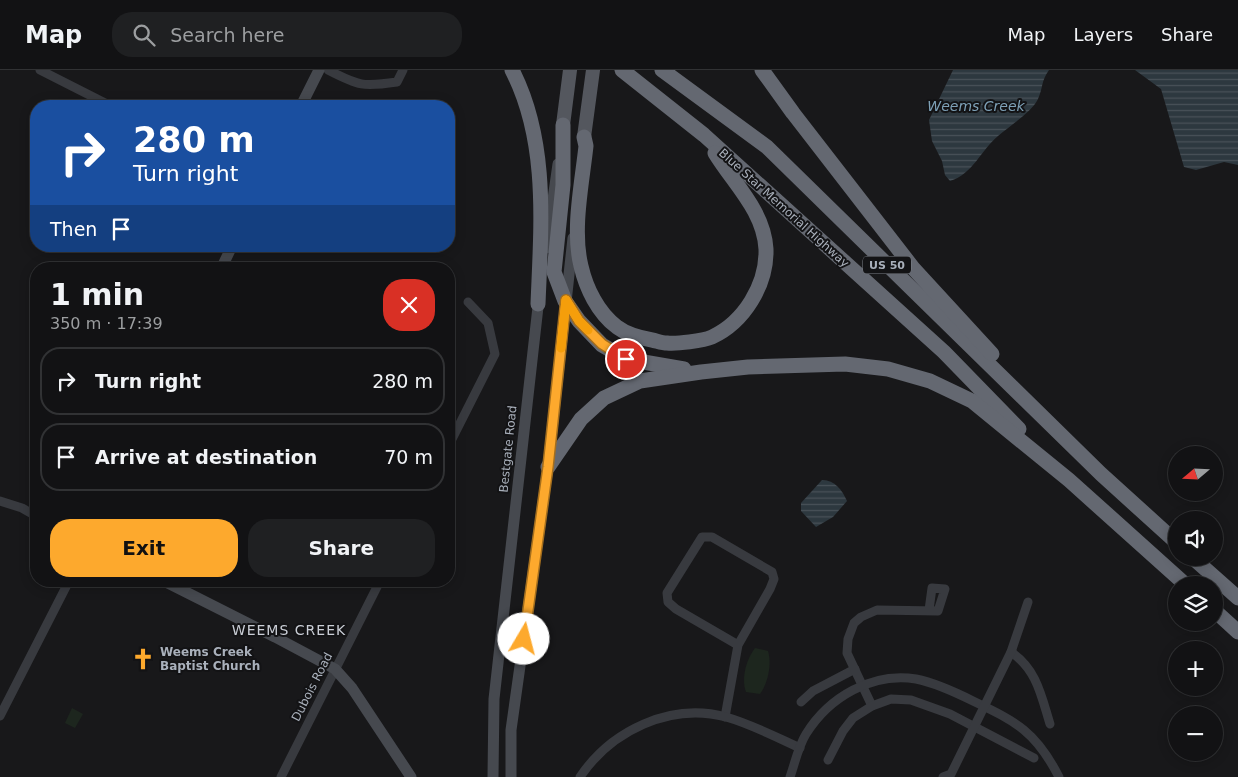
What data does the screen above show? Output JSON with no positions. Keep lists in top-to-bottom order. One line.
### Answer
{"streets":{"highway":["Blue Star Memorial Highway","US 50"],"main road":["Bestgate Road"],"street":["Dubois Road"]},"crossings":[["Blue Star Memorial Highway","US 50"]],"districts":["WEEMS CREEK"],"water":["Weems Creek"],"places":{"church":["Weems Creek Baptist Church"]},"north":"left","page":{"header":"Map","search":"Search here","nav":["Map","Layers","Share"],"turn":["280 m","Turn right"],"then":"Then","heading":["1 min","350 m · 17:39"],"list":[{"name":"Turn right","value":"280 m"},{"name":"Arrive at destination","value":"70 m"}],"map_buttons":["+","−"],"buttons":["Exit","Share"]}}
